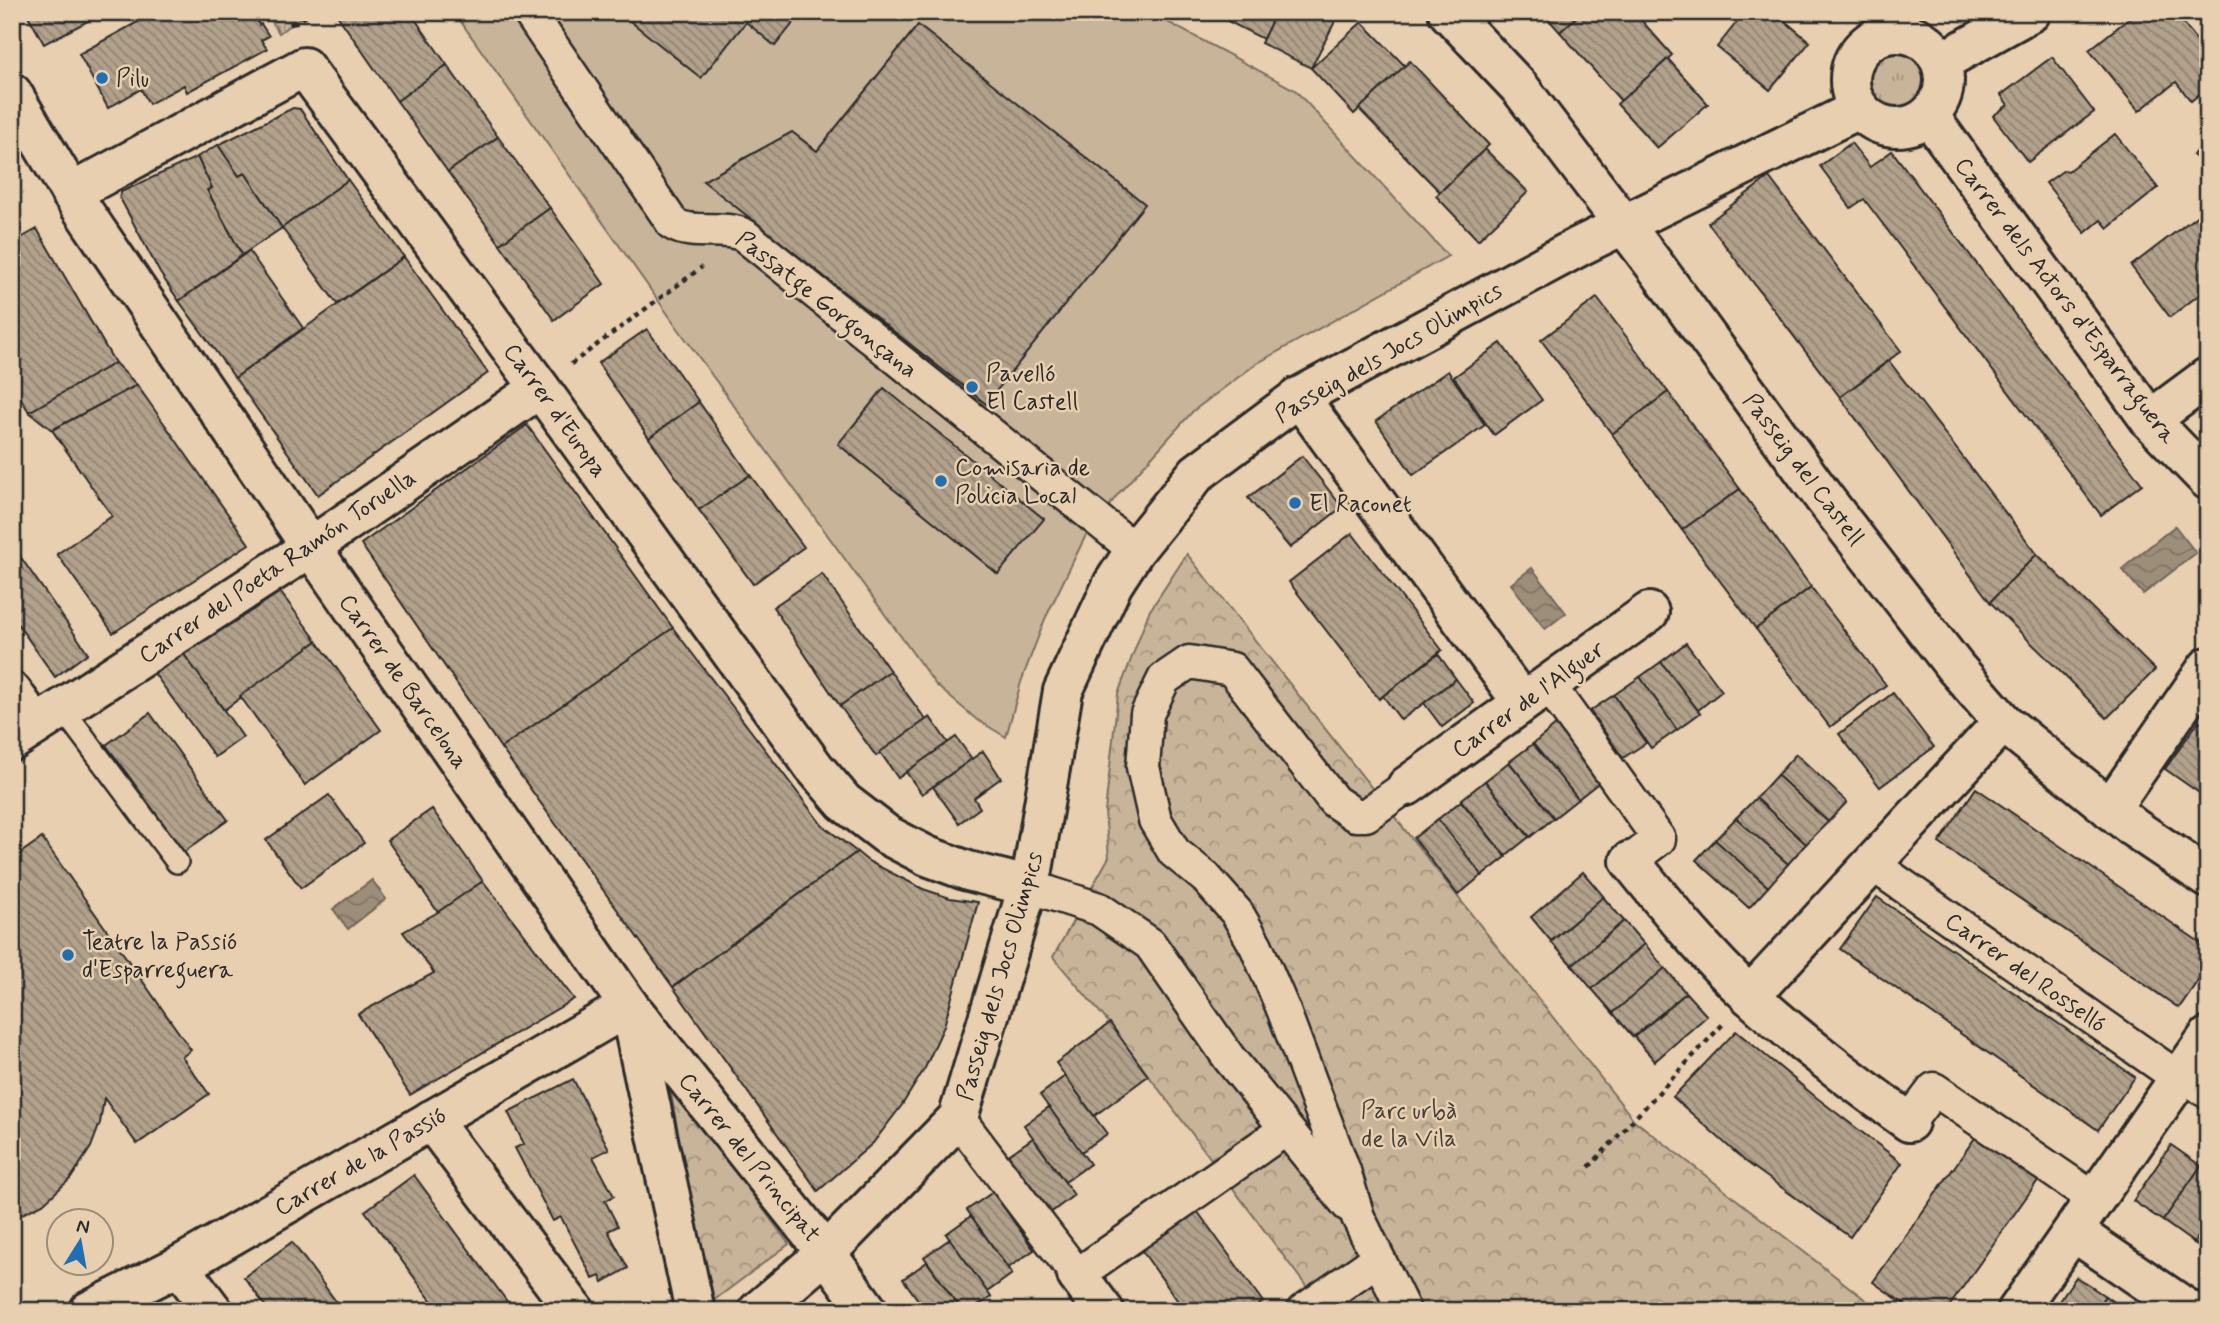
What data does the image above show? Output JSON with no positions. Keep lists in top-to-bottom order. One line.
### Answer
{"streets":{"street":["Carrer dels Actors d'Esparraguera","Passatge Gorgonçana","Passeig dels Jocs Olimpics","Carrer d'Europa","Passeig del Castell","Carrer del Poeta Ramón Toruella","Carrer de Barcelona","Carrer de l'Alguer","Carrer del Rosselló","Carrer del Principat","Carrer de la Passió"]},"crossings":[["Carrer dels Actors d'Esparraguera","Passeig dels Jocs Olimpics"],["Passatge Gorgonçana","Passeig dels Jocs Olimpics"],["Passeig dels Jocs Olimpics","Carrer d'Europa"],["Passeig dels Jocs Olimpics","Passeig del Castell"],["Passeig dels Jocs Olimpics","Carrer del Principat"],["Carrer d'Europa","Carrer del Poeta Ramón Toruella"],["Carrer d'Europa","Carrer de Barcelona"],["Carrer del Poeta Ramón Toruella","Carrer de Barcelona"],["Carrer de Barcelona","Carrer del Principat"],["Carrer de Barcelona","Carrer de la Passió"],["Carrer del Principat","Carrer de la Passió"]],"parks":["Parc urbà de la Vila"],"places":["Pilu","Pavelló El Castell","Comisaria de Policia Local","El Raconet","Teatre la Passió d'Esparreguera"],"north":"top"}
